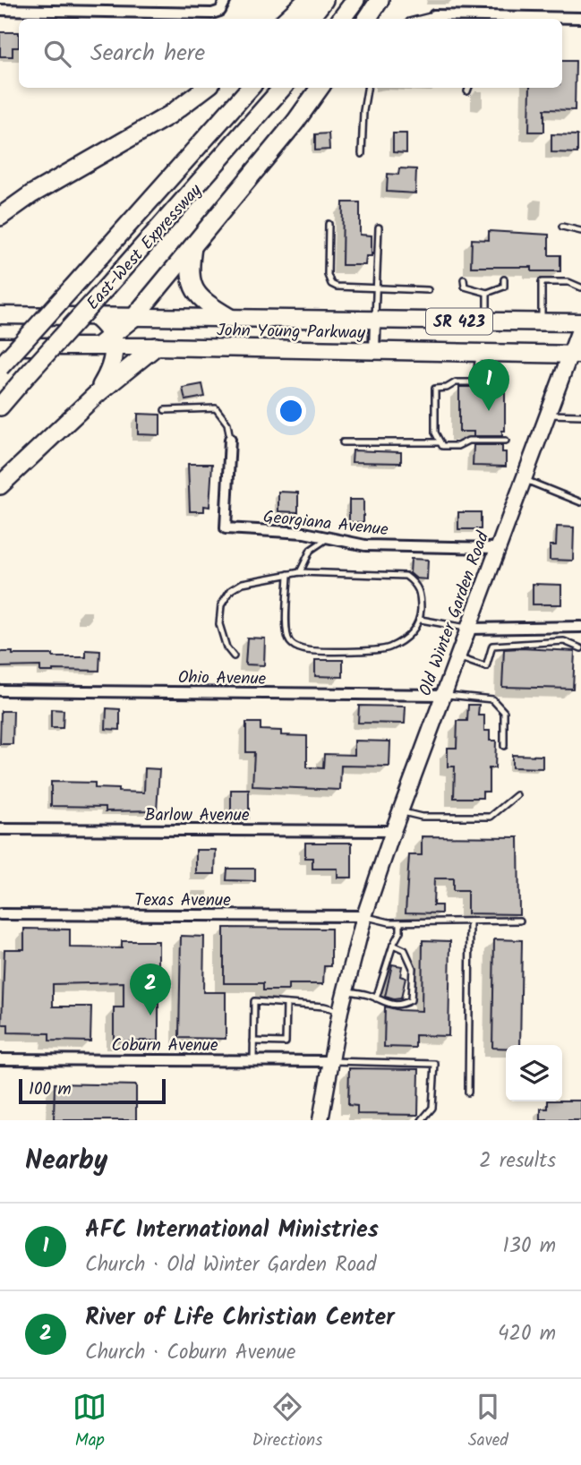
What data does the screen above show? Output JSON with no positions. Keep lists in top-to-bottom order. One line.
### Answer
{"streets":{"highway":["East-West Expressway"],"main road":["SR 423","John Young Parkway","Old Winter Garden Road"],"street":["Georgiana Avenue","Ohio Avenue","Barlow Avenue","Texas Avenue","Coburn Avenue"]},"crossings":[["John Young Parkway","Old Winter Garden Road"],["Georgiana Avenue","Old Winter Garden Road"],["Old Winter Garden Road","Ohio Avenue"],["Old Winter Garden Road","Barlow Avenue"],["Old Winter Garden Road","Texas Avenue"],["Old Winter Garden Road","Coburn Avenue"]],"scale_bar":"100 m","page":{"search":"Search here","pins":["1","2"],"scale":"100 m","heading":["Nearby","2 results"],"list":[{"mark":"1","name":"AFC International Ministries","note":"Church · Old Winter Garden Road","value":"130 m"},{"mark":"2","name":"River of Life Christian Center","note":"Church · Coburn Avenue","value":"420 m"}],"nav":["Map","Directions","Saved"]}}
